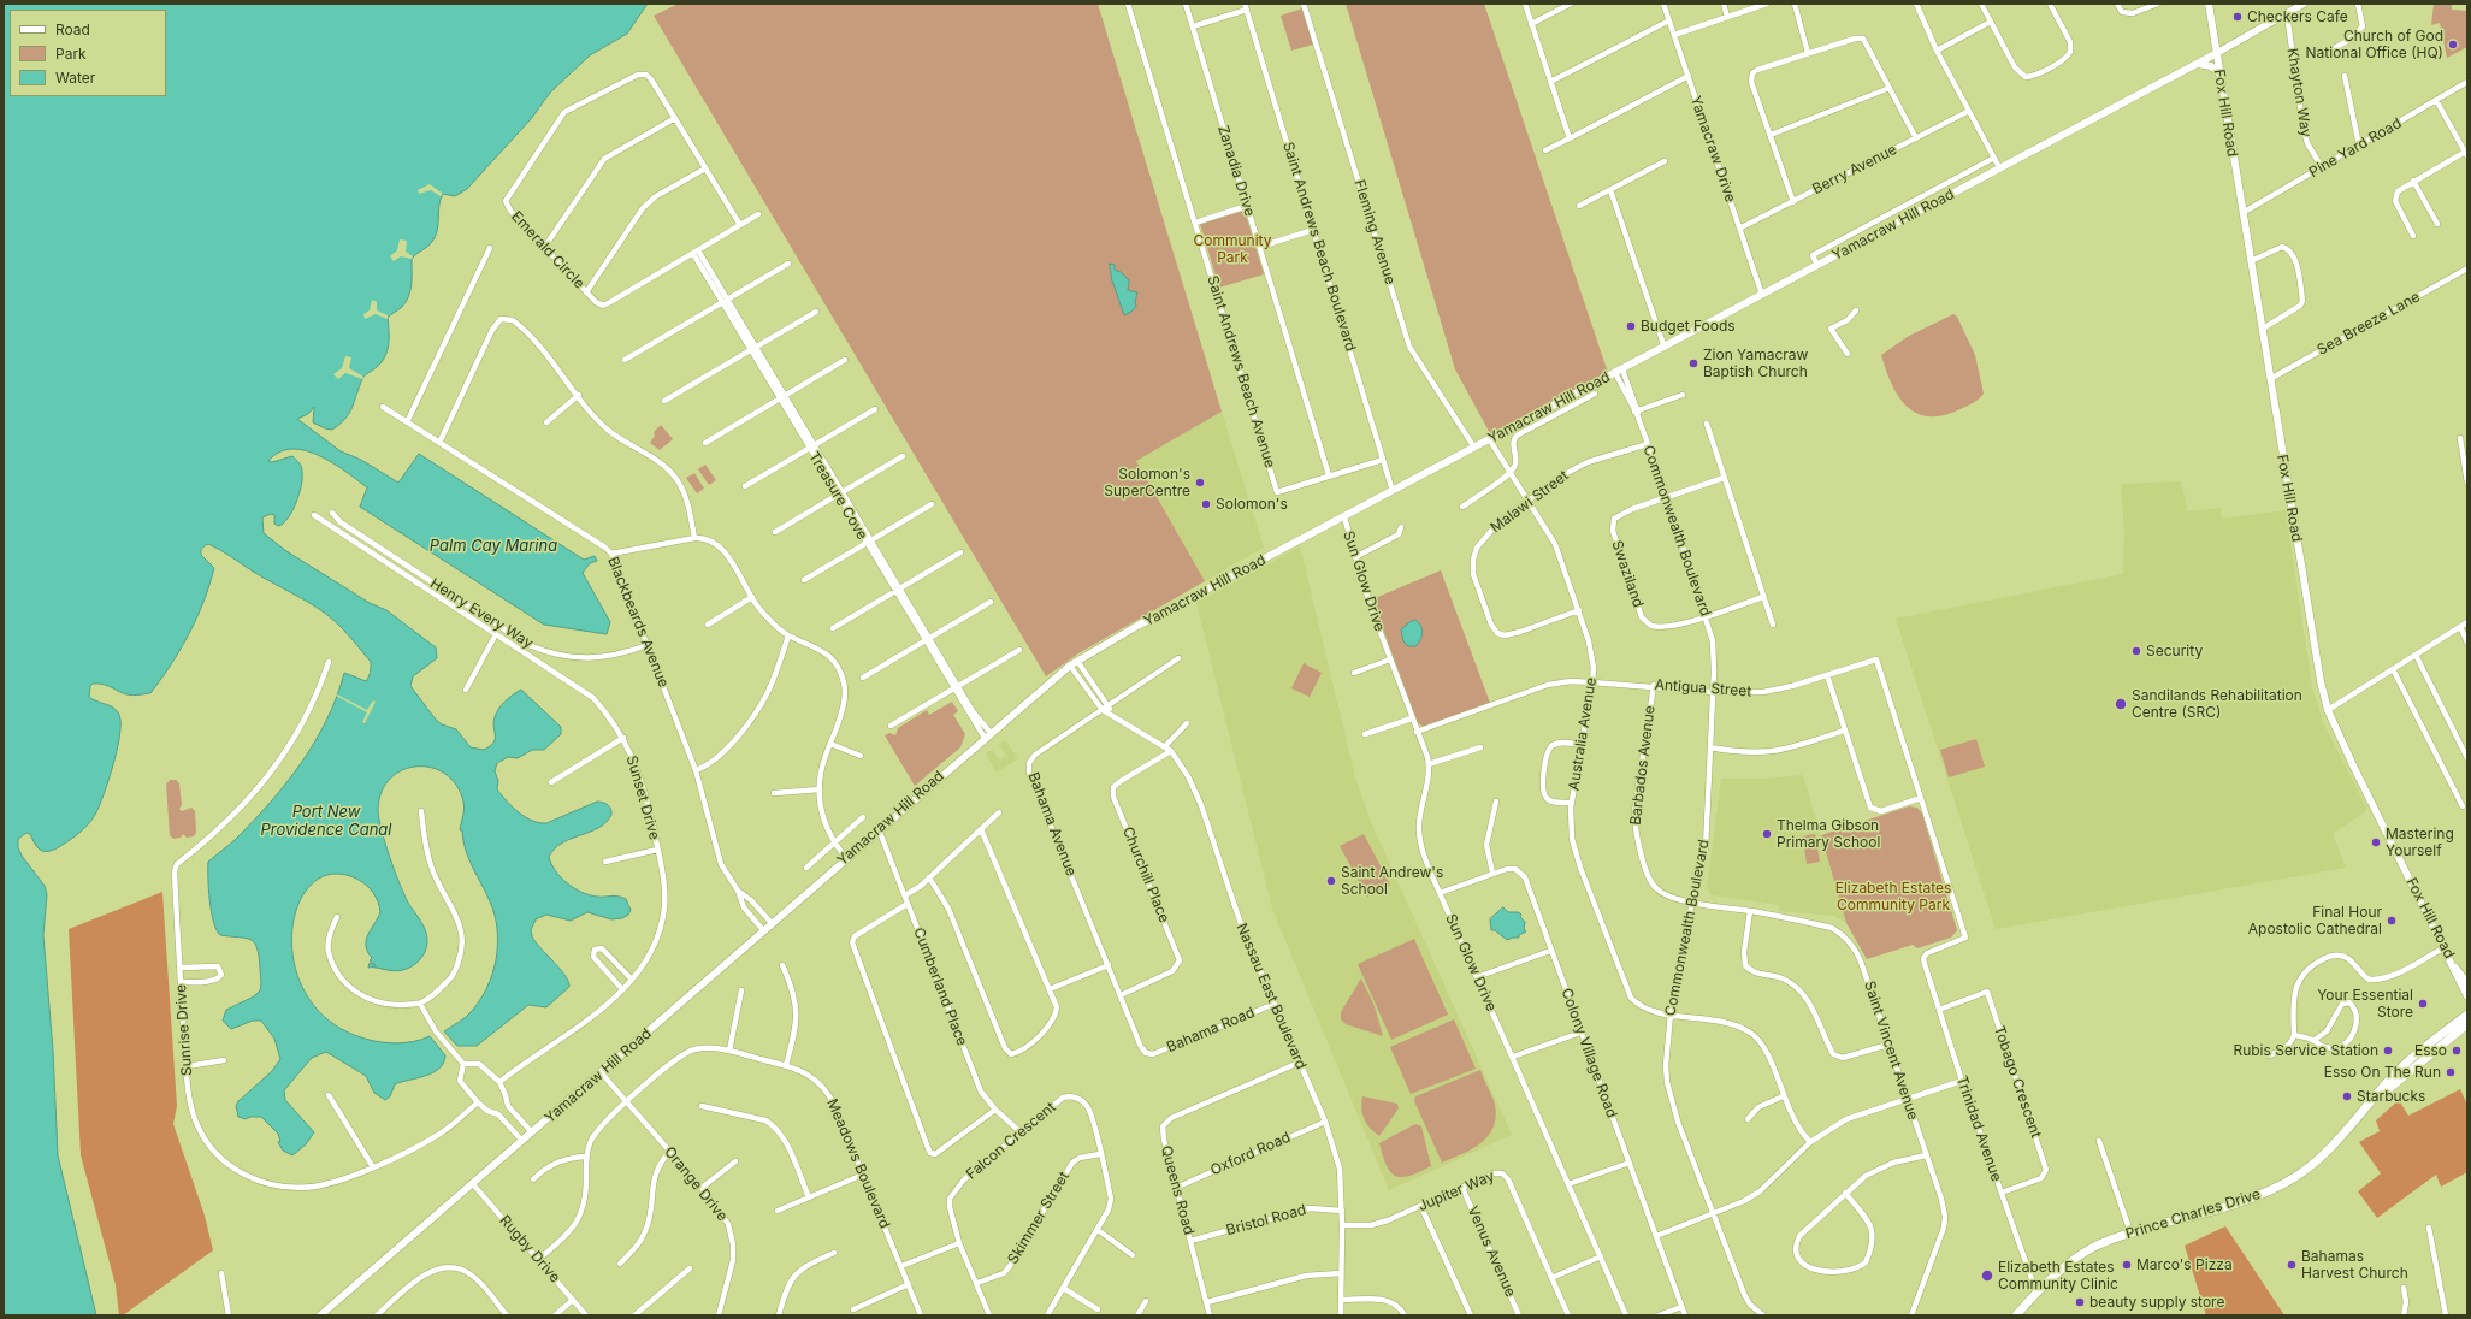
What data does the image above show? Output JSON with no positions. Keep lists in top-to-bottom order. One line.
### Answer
{"streets":{"highway":["Prince Charles Drive"],"main road":["Fox Hill Road","Yamacraw Hill Road"],"street":["Khayton Way","Pine Yard Road","Yamacraw Drive","Berry Avenue","Zanadia Drive","Fleming Avenue","Saint Andrews Beach Boulevard","Emerald Circle","Sea Breeze Lane","Saint Andrews Beach Avenue","Treasure Cove","Malawi Street","Commonwealth Boulevard","Swaziland","Sun Glow Drive","Henry Every Way","Blackbeards Avenue","Antigua Street","Australia Avenue","Barbados Avenue","Sunset Drive","Bahama Avenue","Churchill Place","Cumberland Place","Nassau East Boulevard","Sunrise Drive","Bahama Road","Saint Vincent Avenue","Colony Village Road","Tobago Crescent","Trinidad Avenue","Falcon Crescent","Oxford Road","Meadows Boulevard","Orange Drive","Queens Road","Jupiter Way","Skimmer Street","Bristol Road","Rugby Drive","Venus Avenue"]},"crossings":[["Khayton Way","Pine Yard Road"],["Khayton Way","Yamacraw Hill Road"],["Fox Hill Road","Pine Yard Road"],["Fox Hill Road","Yamacraw Hill Road"],["Fox Hill Road","Sea Breeze Lane"],["Yamacraw Drive","Berry Avenue"],["Yamacraw Drive","Yamacraw Hill Road"],["Zanadia Drive","Saint Andrews Beach Avenue"],["Yamacraw Hill Road","Fleming Avenue"],["Yamacraw Hill Road","Saint Andrews Beach Boulevard"],["Yamacraw Hill Road","Treasure Cove"],["Yamacraw Hill Road","Commonwealth Boulevard"],["Yamacraw Hill Road","Sun Glow Drive"],["Yamacraw Hill Road","Blackbeards Avenue"],["Yamacraw Hill Road","Australia Avenue"],["Yamacraw Hill Road","Cumberland Place"],["Yamacraw Hill Road","Nassau East Boulevard"],["Yamacraw Hill Road","Orange Drive"],["Yamacraw Hill Road","Rugby Drive"],["Emerald Circle","Treasure Cove"],["Malawi Street","Commonwealth Boulevard"],["Malawi Street","Australia Avenue"],["Commonwealth Boulevard","Swaziland"],["Commonwealth Boulevard","Antigua Street"],["Commonwealth Boulevard","Australia Avenue"],["Commonwealth Boulevard","Barbados Avenue"],["Commonwealth Boulevard","Saint Vincent Avenue"],["Sun Glow Drive","Antigua Street"],["Sun Glow Drive","Colony Village Road"],["Henry Every Way","Blackbeards Avenue"],["Antigua Street","Australia Avenue"],["Antigua Street","Barbados Avenue"],["Antigua Street","Trinidad Avenue"],["Barbados Avenue","Saint Vincent Avenue"],["Bahama Avenue","Churchill Place"],["Bahama Avenue","Nassau East Boulevard"],["Bahama Avenue","Bahama Road"],["Churchill Place","Nassau East Boulevard"],["Cumberland Place","Falcon Crescent"],["Nassau East Boulevard","Bahama Road"],["Nassau East Boulevard","Oxford Road"],["Nassau East Boulevard","Queens Road"],["Nassau East Boulevard","Jupiter Way"],["Nassau East Boulevard","Bristol Road"],["Tobago Crescent","Trinidad Avenue"],["Trinidad Avenue","Prince Charles Drive"],["Falcon Crescent","Skimmer Street"],["Oxford Road","Queens Road"],["Meadows Boulevard","Orange Drive"],["Meadows Boulevard","Rugby Drive"],["Queens Road","Bristol Road"],["Jupiter Way","Venus Avenue"]],"water":["Palm Cay Marina","Port New Providence Canal"],"parks":["Community Park","Elizabeth Estates Community Park"],"places":["Checkers Cafe","Church of God National Office (HQ)","Budget Foods","Zion Yamacraw Baptish Church","Solomon's SuperCentre","Solomon's","Security","Sandilands Rehabilitation Centre (SRC)","Thelma Gibson Primary School","Mastering Yourself","Saint Andrew's School","Final Hour Apostolic Cathedral","Your Essential Store","Rubis Service Station","Esso","Esso On The Run","Starbucks","Marco's Pizza","Bahamas Harvest Church","Elizabeth Estates Community Clinic","beauty supply store"],"legend":["Road","Park","Water"]}
